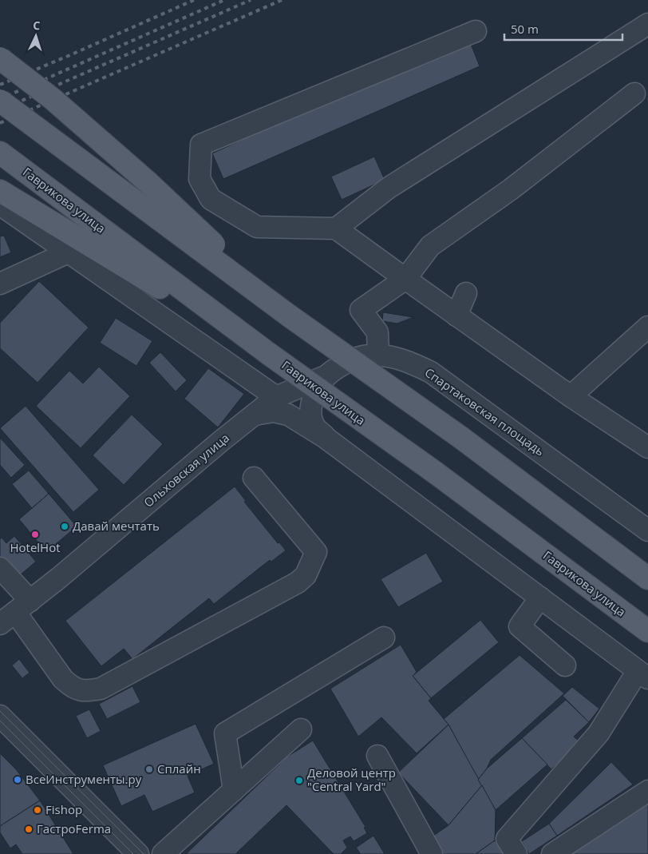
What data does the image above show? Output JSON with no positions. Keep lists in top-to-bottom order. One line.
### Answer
{"streets":{"main road":["Гаврикова улица"],"street":["Спартаковская площадь","Ольховская улица"]},"crossings":[["Спартаковская площадь","Ольховская улица"]],"places":["Давай мечтать","HotelHot","Сплайн","ВсеИнструменты.ру","Деловой центр \"Central Yard\"","Fishop","ГастроFerma"],"scale_bar":"50 m","north":"top"}
